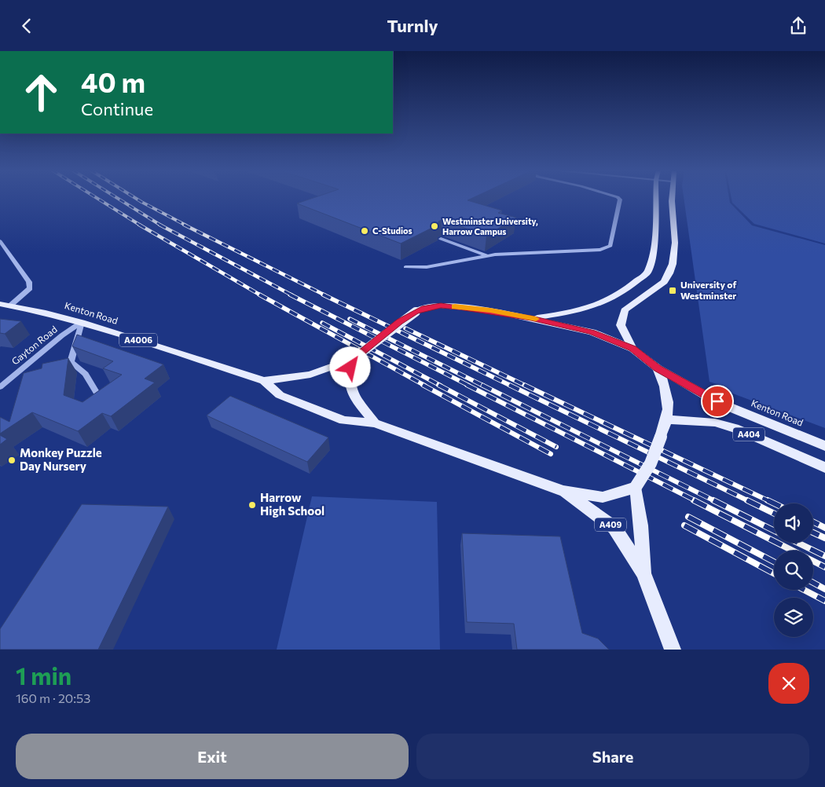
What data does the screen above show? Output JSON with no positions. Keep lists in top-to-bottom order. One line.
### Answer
{"streets":{"main road":["Kenton Road","A4006","A404","A409"],"street":["Gayton Road"]},"crossings":[["Kenton Road","Gayton Road"],["Kenton Road","A409"]],"places":{"other":["Westminster University, Harrow Campus","C-Studios","Monkey Puzzle Day Nursery","Harrow High School"],"transit":["University of Westminster"]},"page":{"header":"Turnly","turn":["40 m","Continue"],"heading":["1 min","160 m · 20:53"],"buttons":["Exit","Share"]}}
